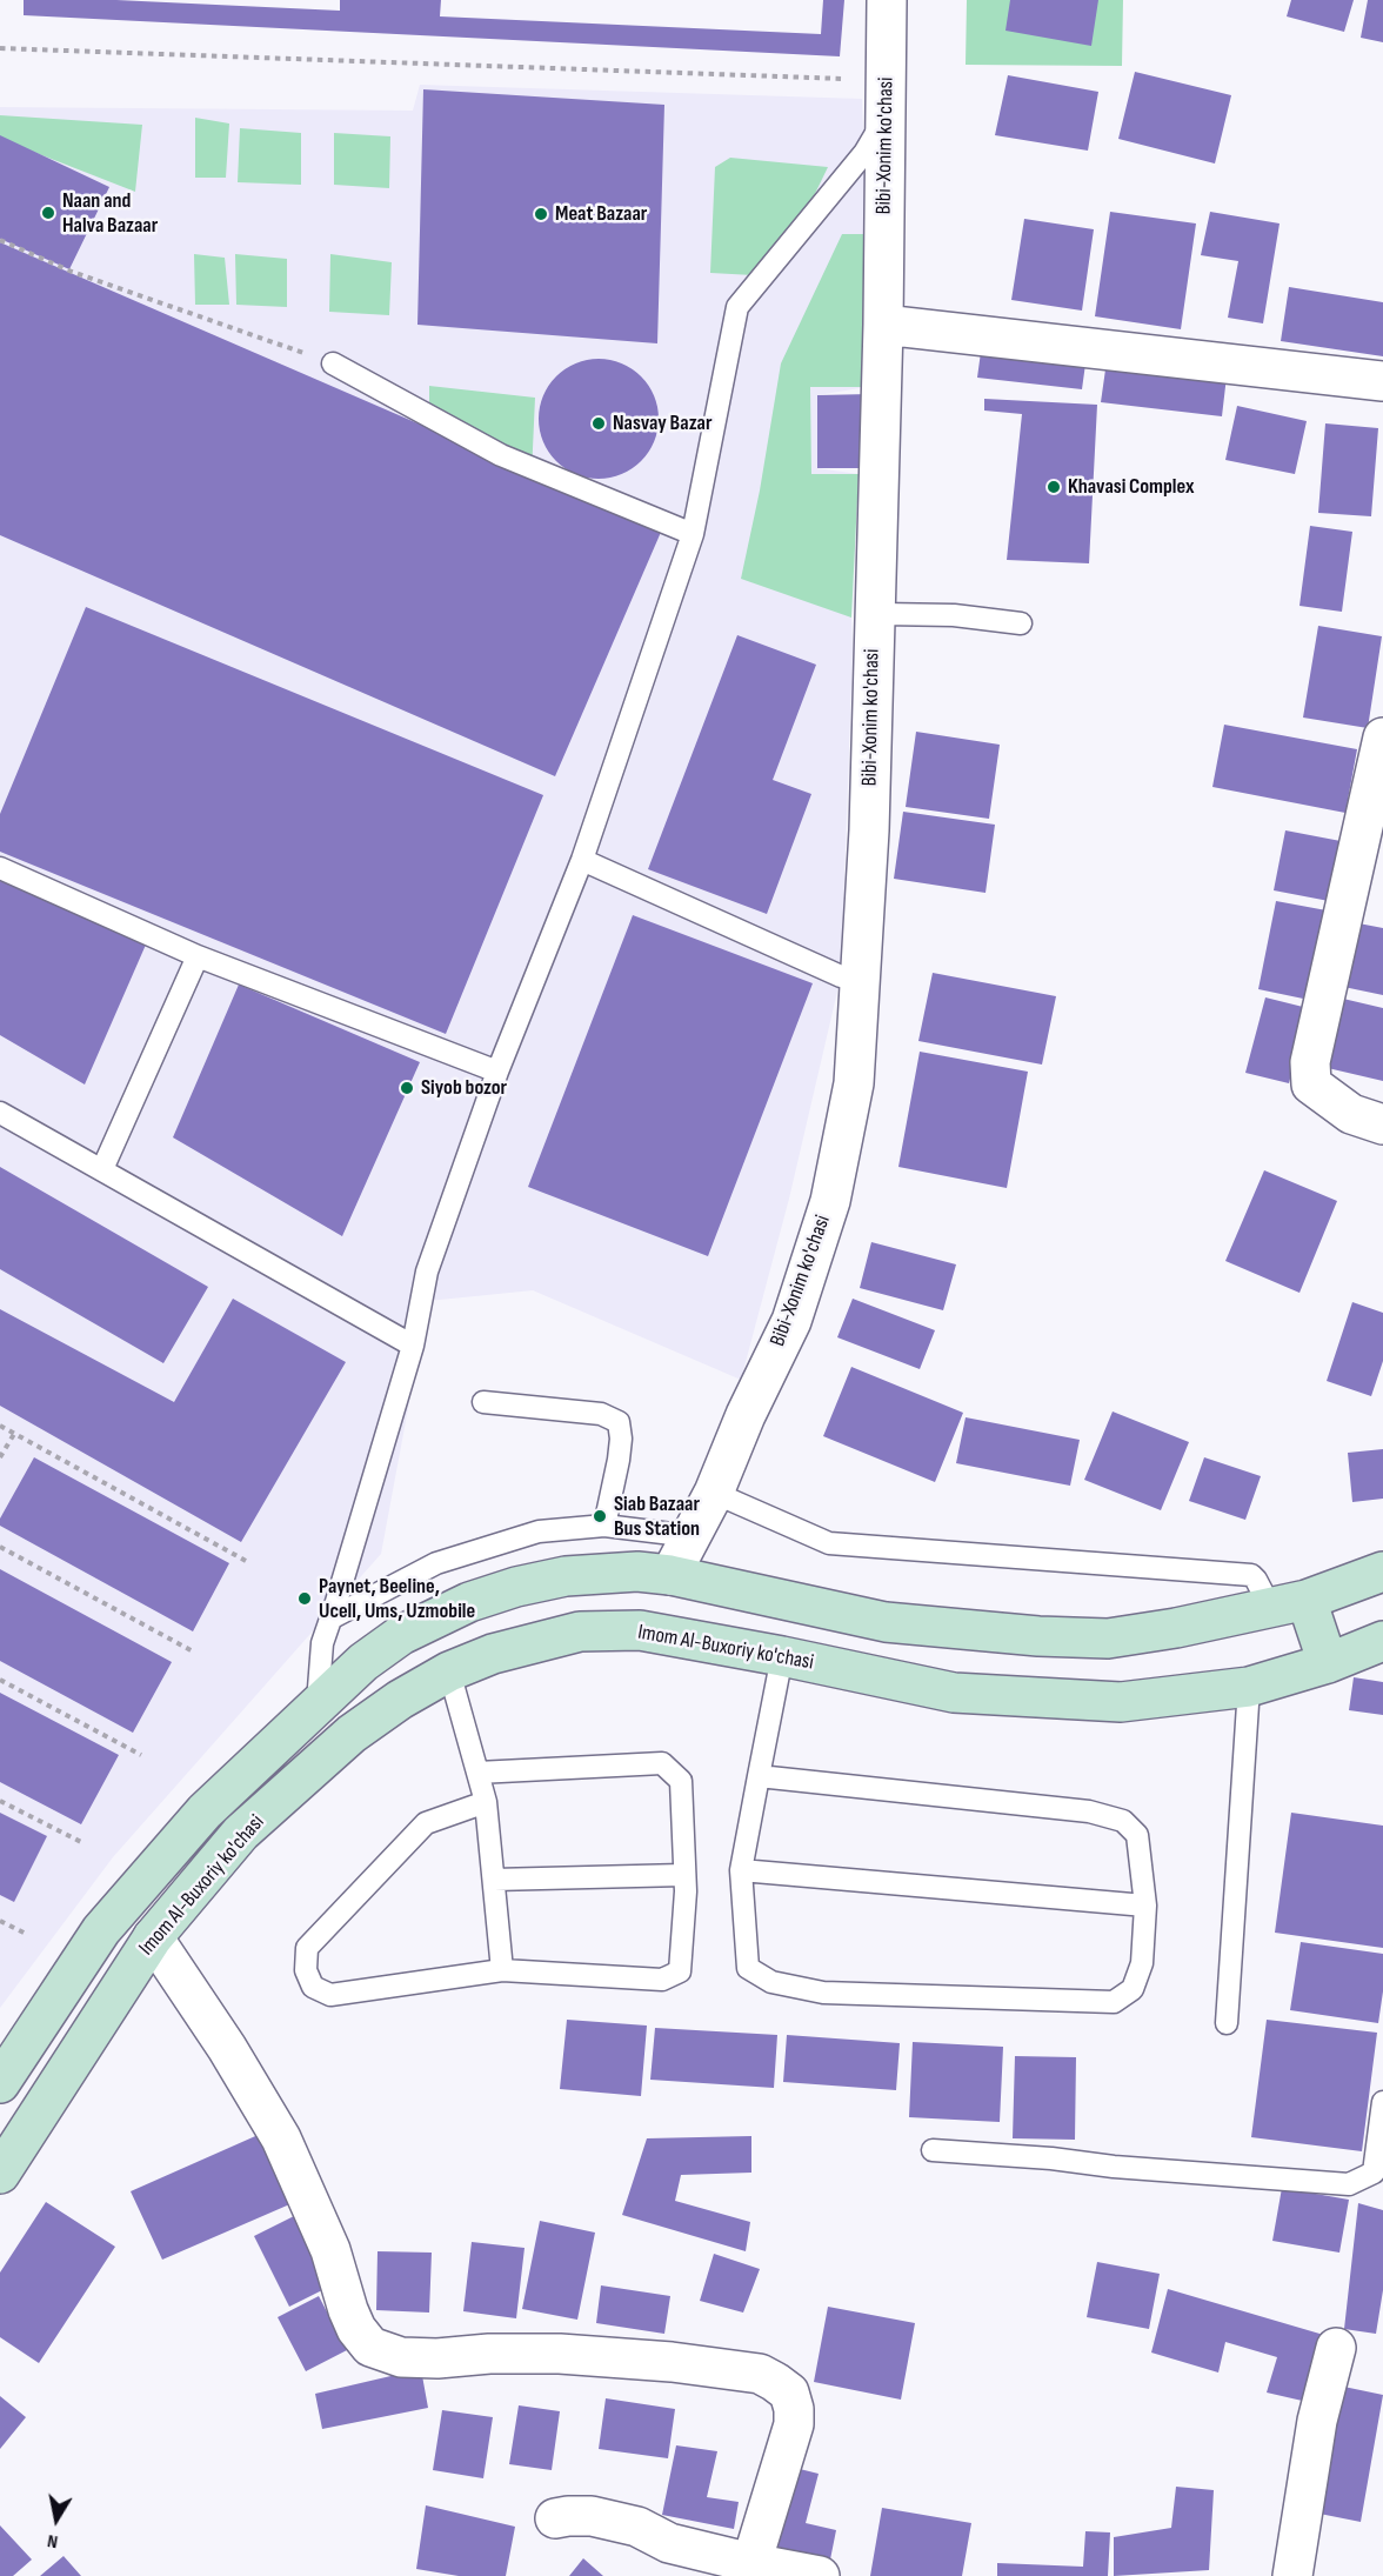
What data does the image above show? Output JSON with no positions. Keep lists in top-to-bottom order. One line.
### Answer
{"streets":{"main road":["Imom Al-Buxoriy ko'chasi"],"street":["Bibi-Xonim ko'chasi"]},"crossings":[["Bibi-Xonim ko'chasi","Imom Al-Buxoriy ko'chasi"]],"places":["Naan and Halva Bazaar","Meat Bazaar","Nasvay Bazar","Khavasi Complex","Siyob bozor","Siab Bazaar Bus Station","Paynet, Beeline, Ucell, Ums, Uzmobile"],"north":"bottom"}
